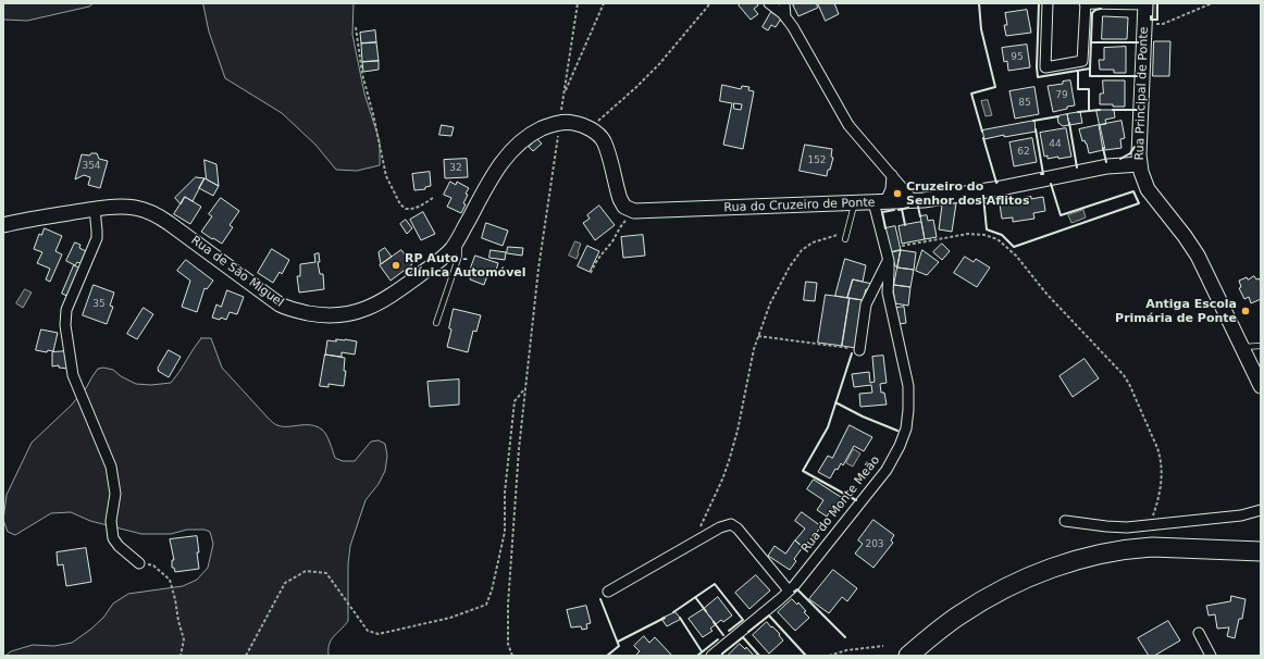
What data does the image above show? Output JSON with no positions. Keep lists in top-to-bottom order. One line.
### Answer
{"streets":{"street":["Rua Principal de Ponte","Rua do Cruzeiro de Ponte","Rua de São Miguel","Rua do Monte Meão"]},"crossings":[["Rua Principal de Ponte","Rua do Cruzeiro de Ponte"],["Rua do Cruzeiro de Ponte","Rua do Monte Meão"]],"places":["Cruzeiro do Senhor dos Aflitos","RP Auto - Clínica Automóvel","Antiga Escola Primária de Ponte"],"house_numbers":["95","79","85","44","62","152","354","32","35","203"]}
